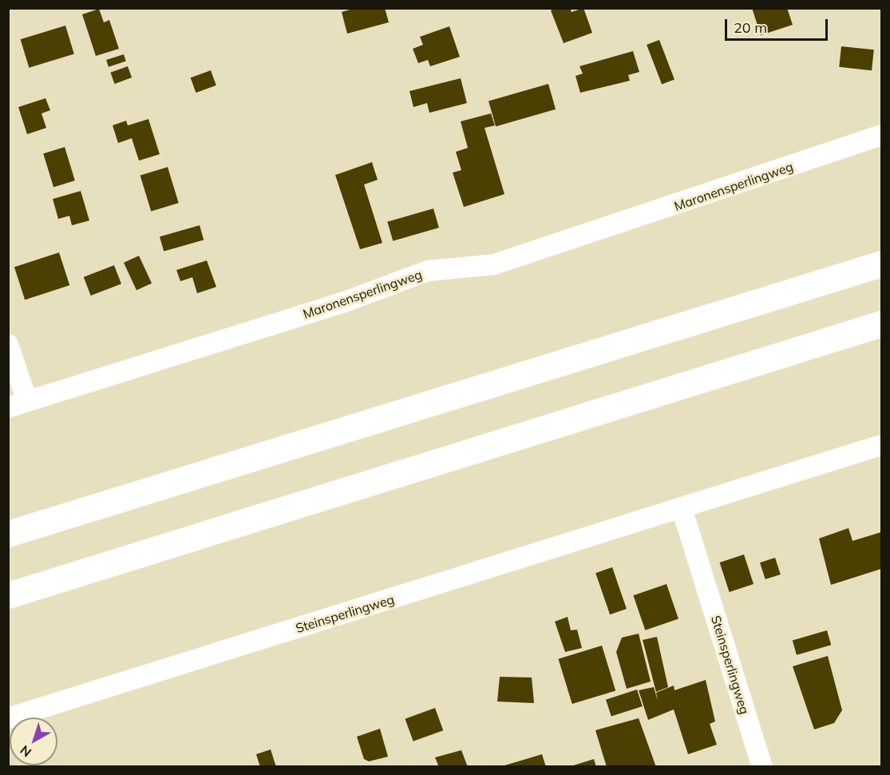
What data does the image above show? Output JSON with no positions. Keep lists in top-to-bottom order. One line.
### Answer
{"streets":{"lane":["Maronensperlingweg","Steinsperlingweg"]},"scale_bar":"20 m","north":"bottom left"}
